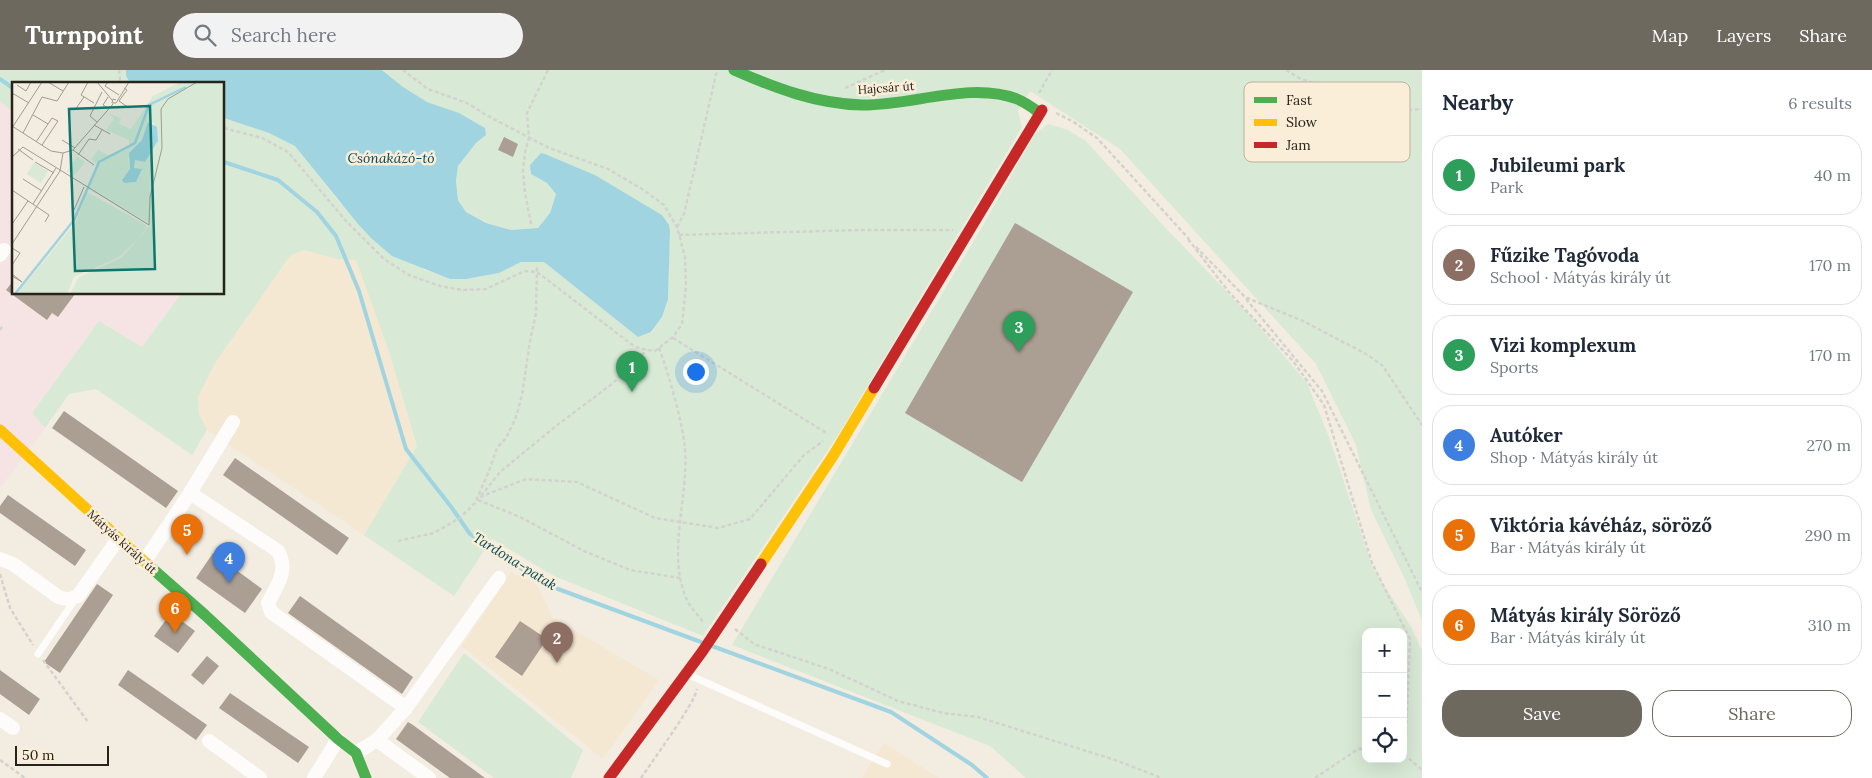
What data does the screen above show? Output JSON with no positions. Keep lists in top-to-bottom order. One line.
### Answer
{"streets":{"street":["Hajcsár út","Mátyás király út"]},"water":["Csónakázó-tó","Tardona-patak"],"legend":["Fast","Slow","Jam"],"scale_bar":"50 m","page":{"header":"Turnpoint","search":"Search here","nav":["Map","Layers","Share"],"heading":["Nearby","6 results"],"list":[{"mark":"1","name":"Jubileumi park","note":"Park","value":"40 m"},{"mark":"2","name":"Fűzike Tagóvoda","note":"School · Mátyás király út","value":"170 m"},{"mark":"3","name":"Vizi komplexum","note":"Sports","value":"170 m"},{"mark":"4","name":"Autóker","note":"Shop · Mátyás király út","value":"270 m"},{"mark":"5","name":"Viktória kávéház, söröző","note":"Bar · Mátyás király út","value":"290 m"},{"mark":"6","name":"Mátyás király Söröző","note":"Bar · Mátyás király út","value":"310 m"}],"pins":["3","1","5","4","6","2"],"map_buttons":["+","−"],"buttons":["Save","Share"],"scale":"50 m"}}
